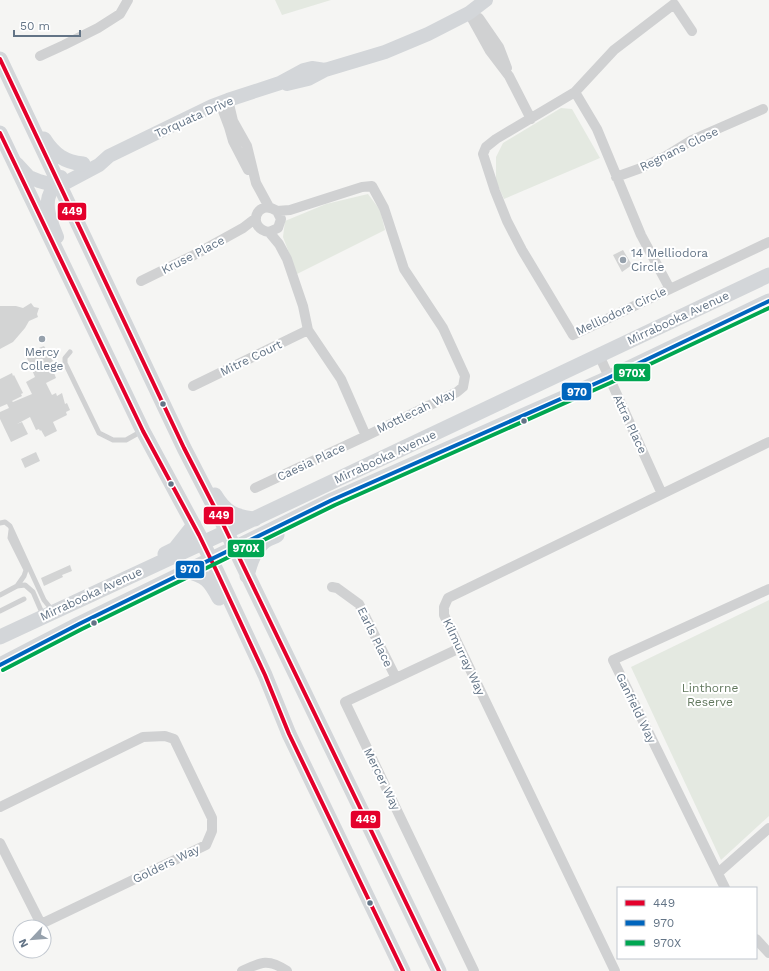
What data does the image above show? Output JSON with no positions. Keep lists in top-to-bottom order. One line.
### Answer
{"streets":{"main road":["Mirrabooka Avenue"],"street":["Torquata Drive","Regnans Close","Kruse Place","Melliodora Circle","Mitre Court","Mottlecah Way","Attra Place","Caesia Place","Earls Place","Kilmurray Way","Ganfield Way","Mercer Way","Golders Way"]},"crossings":[["Torquata Drive","Mottlecah Way"],["Regnans Close","Melliodora Circle"],["Kruse Place","Mottlecah Way"],["Mirrabooka Avenue","Attra Place"],["Mitre Court","Mottlecah Way"],["Mottlecah Way","Caesia Place"],["Attra Place","Kilmurray Way"],["Earls Place","Mercer Way"],["Kilmurray Way","Mercer Way"]],"parks":["Linthorne Reserve"],"places":["14 Melliodora Circle","Mercy College"],"lines":["transit line 449","transit line 970","transit line 970X"],"legend":["449","970","970X"],"scale_bar":"50 m","north":"bottom left"}
